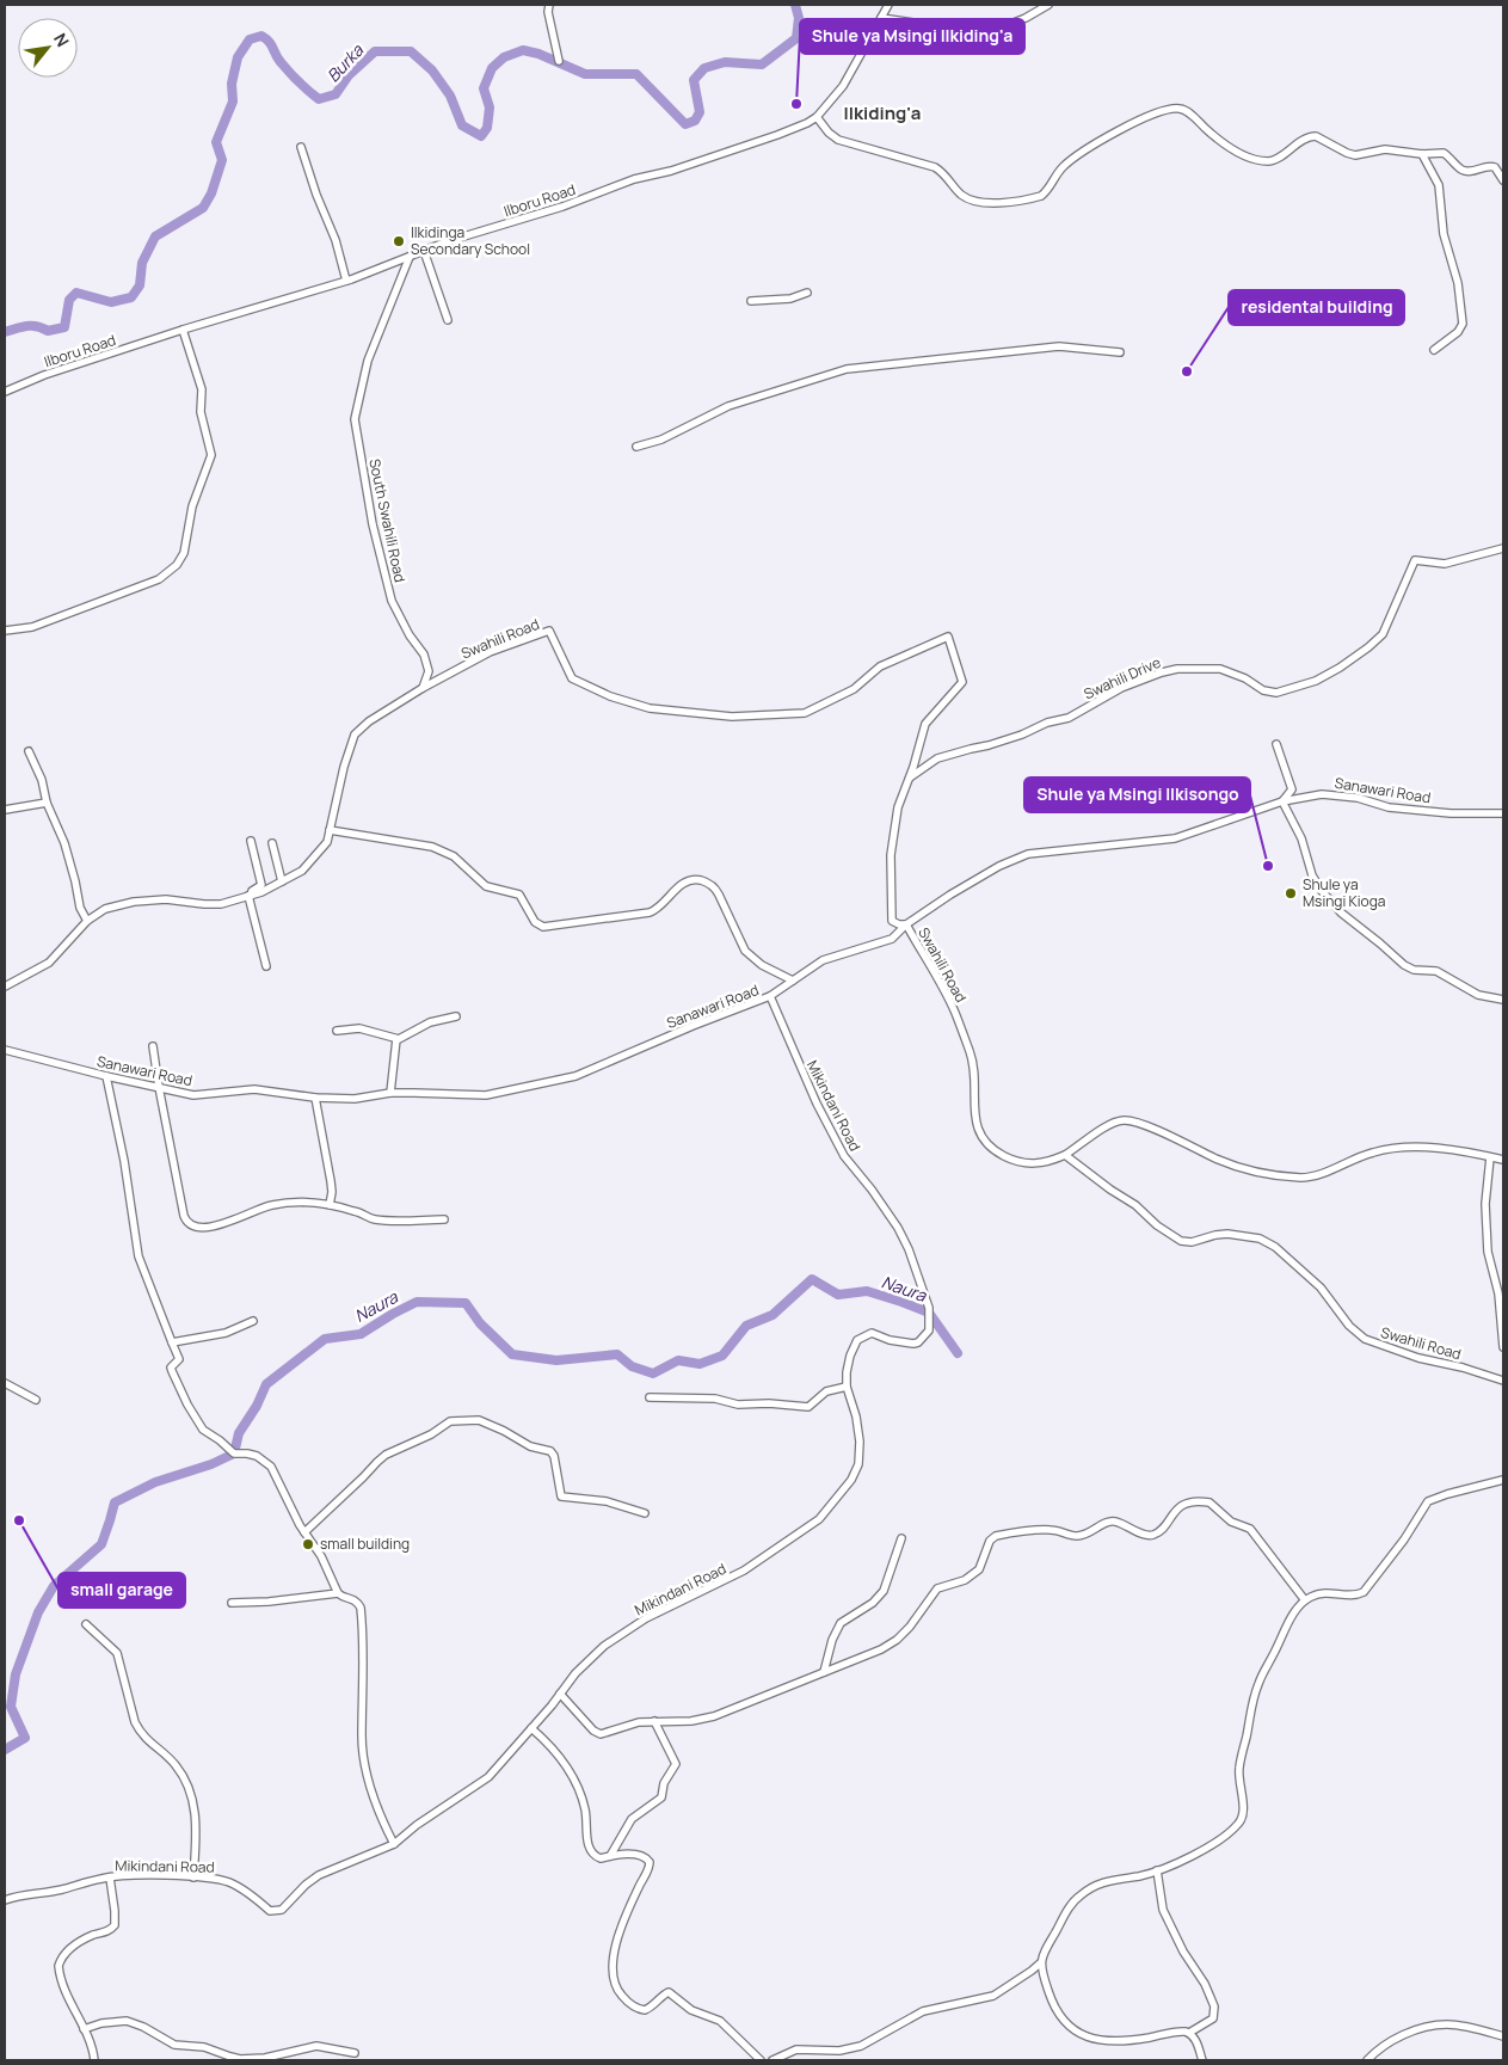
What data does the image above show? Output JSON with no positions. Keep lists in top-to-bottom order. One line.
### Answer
{"streets":{"street":["Ilboru Road","South Swahili Road","Swahili Road","Swahili Drive","Sanawari Road","Mikindani Road"]},"crossings":[["Ilboru Road","South Swahili Road"],["South Swahili Road","Swahili Road"],["Swahili Road","Swahili Drive"],["Swahili Road","Sanawari Road"],["Sanawari Road","Mikindani Road"]],"districts":["Ilkiding'a"],"water":["Burka","Naura"],"places":["Shule ya Msingi Ilkiding'a","Ilkidinga Secondary School","residental building","Shule ya Msingi Ilkisongo","Shule ya Msingi Kioga","small garage","small building"],"north":"top right"}
